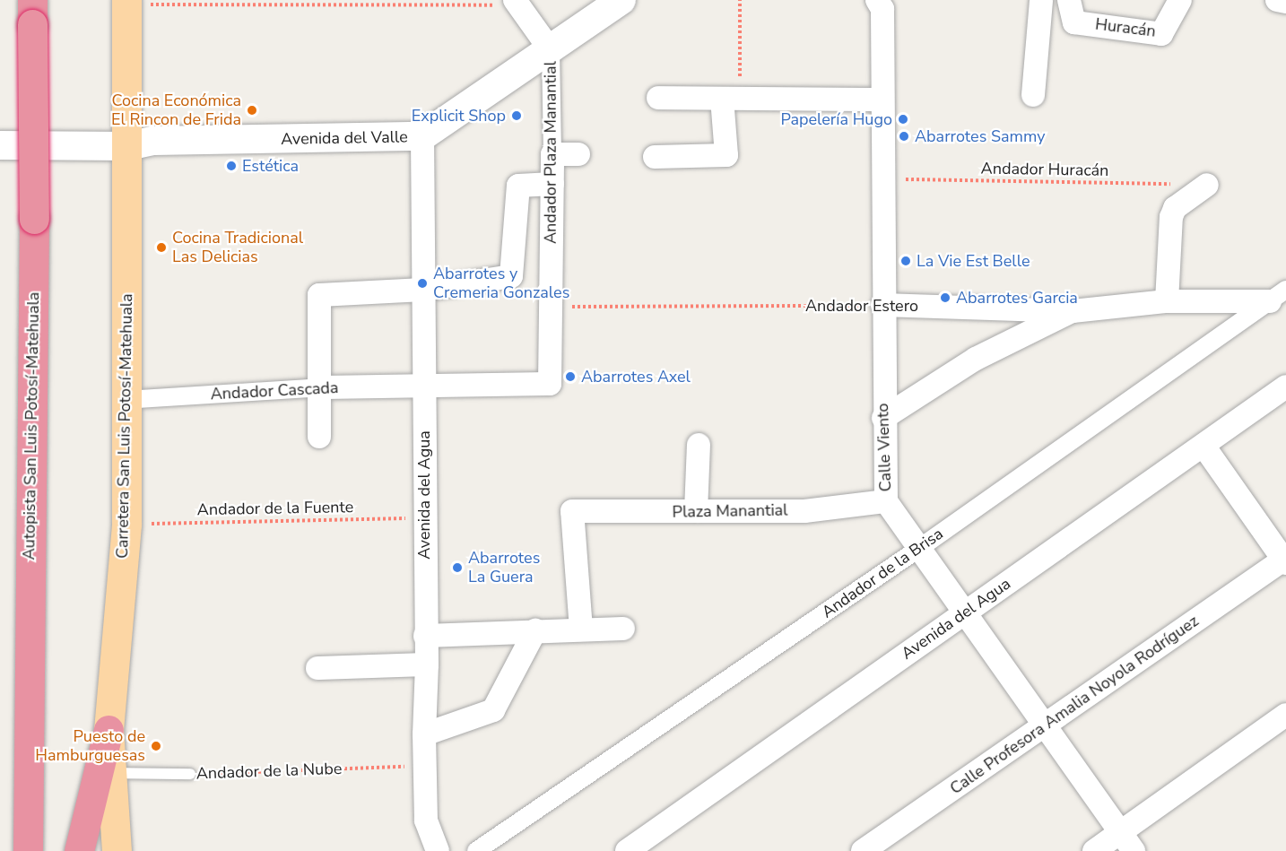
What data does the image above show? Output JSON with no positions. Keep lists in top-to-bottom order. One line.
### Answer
{"streets":{"highway":["Autopista San Luis Potosí-Matehuala"],"main road":["Carretera San Luis Potosí-Matehuala"],"street":["Huracán","Avenida del Valle","Andador Plaza Manantial","Andador Estero","Andador Cascada","Calle Viento","Avenida del Agua","Plaza Manantial","Andador de la Brisa","Calle Profesora Amalia Noyola Rodríguez"],"lane":["Andador de la Nube"],"path":["Andador Huracán","Andador de la Fuente"]},"crossings":[["Avenida del Valle","Andador Plaza Manantial"],["Avenida del Valle","Carretera San Luis Potosí-Matehuala"],["Avenida del Valle","Avenida del Agua"],["Andador Plaza Manantial","Andador Estero"],["Andador Plaza Manantial","Andador Cascada"],["Andador Huracán","Calle Viento"],["Andador Estero","Calle Viento"],["Andador Estero","Andador de la Brisa"],["Andador Cascada","Carretera San Luis Potosí-Matehuala"],["Andador Cascada","Avenida del Agua"],["Carretera San Luis Potosí-Matehuala","Andador de la Fuente"],["Carretera San Luis Potosí-Matehuala","Andador de la Nube"],["Calle Viento","Avenida del Agua"],["Calle Viento","Plaza Manantial"],["Calle Viento","Andador de la Brisa"],["Calle Viento","Calle Profesora Amalia Noyola Rodríguez"],["Avenida del Agua","Andador de la Fuente"],["Avenida del Agua","Andador de la Nube"]],"places":["Cocina Económica El Rincon de Frida","Explicit Shop","Papelería Hugo","Abarrotes Sammy","Estética","Cocina Tradicional Las Delicias","La Vie Est Belle","Abarrotes y Cremeria Gonzales","Abarrotes Garcia","Abarrotes Axel","Abarrotes La Guera","Puesto de Hamburguesas"]}
